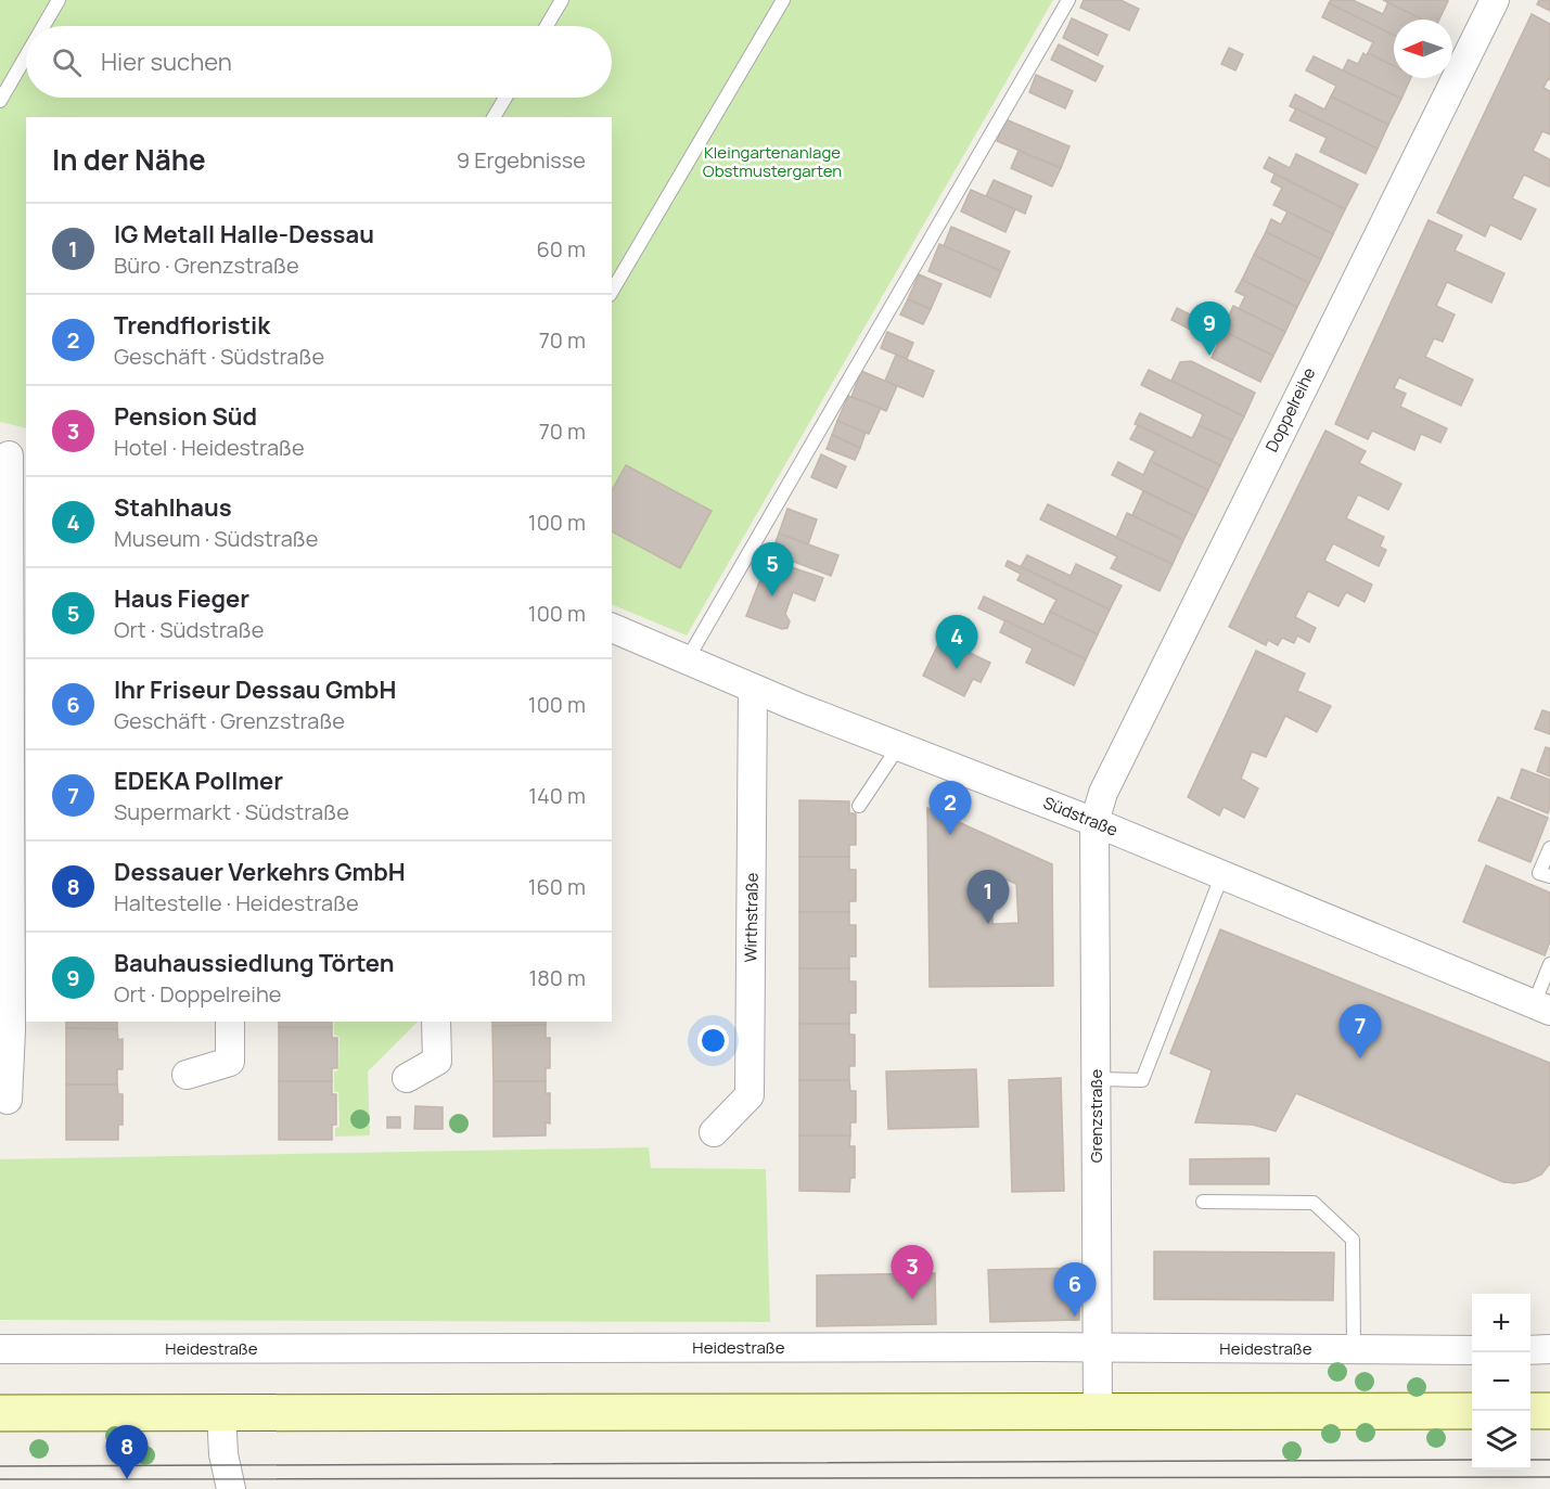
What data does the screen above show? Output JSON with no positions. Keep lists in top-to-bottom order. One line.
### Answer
{"streets":{"street":["Doppelreihe","Südstraße","Wirthstraße","Grenzstraße","Heidestraße"]},"crossings":[["Doppelreihe","Südstraße"],["Doppelreihe","Grenzstraße"],["Südstraße","Wirthstraße"],["Südstraße","Grenzstraße"],["Grenzstraße","Heidestraße"]],"parks":["Kleingartenanlage Obstmustergarten"],"north":"left","page":{"search":"Hier suchen","heading":["In der Nähe","9 Ergebnisse"],"list":[{"mark":"1","name":"IG Metall Halle-Dessau","note":"Büro · Grenzstraße","value":"60 m"},{"mark":"2","name":"Trendfloristik","note":"Geschäft · Südstraße","value":"70 m"},{"mark":"3","name":"Pension Süd","note":"Hotel · Heidestraße","value":"70 m"},{"mark":"4","name":"Stahlhaus","note":"Museum · Südstraße","value":"100 m"},{"mark":"5","name":"Haus Fieger","note":"Ort · Südstraße","value":"100 m"},{"mark":"6","name":"Ihr Friseur Dessau GmbH","note":"Geschäft · Grenzstraße","value":"100 m"},{"mark":"7","name":"EDEKA Pollmer","note":"Supermarkt · Südstraße","value":"140 m"},{"mark":"8","name":"Dessauer Verkehrs GmbH","note":"Haltestelle · Heidestraße","value":"160 m"},{"mark":"9","name":"Bauhaussiedlung Törten","note":"Ort · Doppelreihe","value":"180 m"}],"pins":["9","5","4","2","1","7","3","6","8"],"map_buttons":["+","−"]}}
